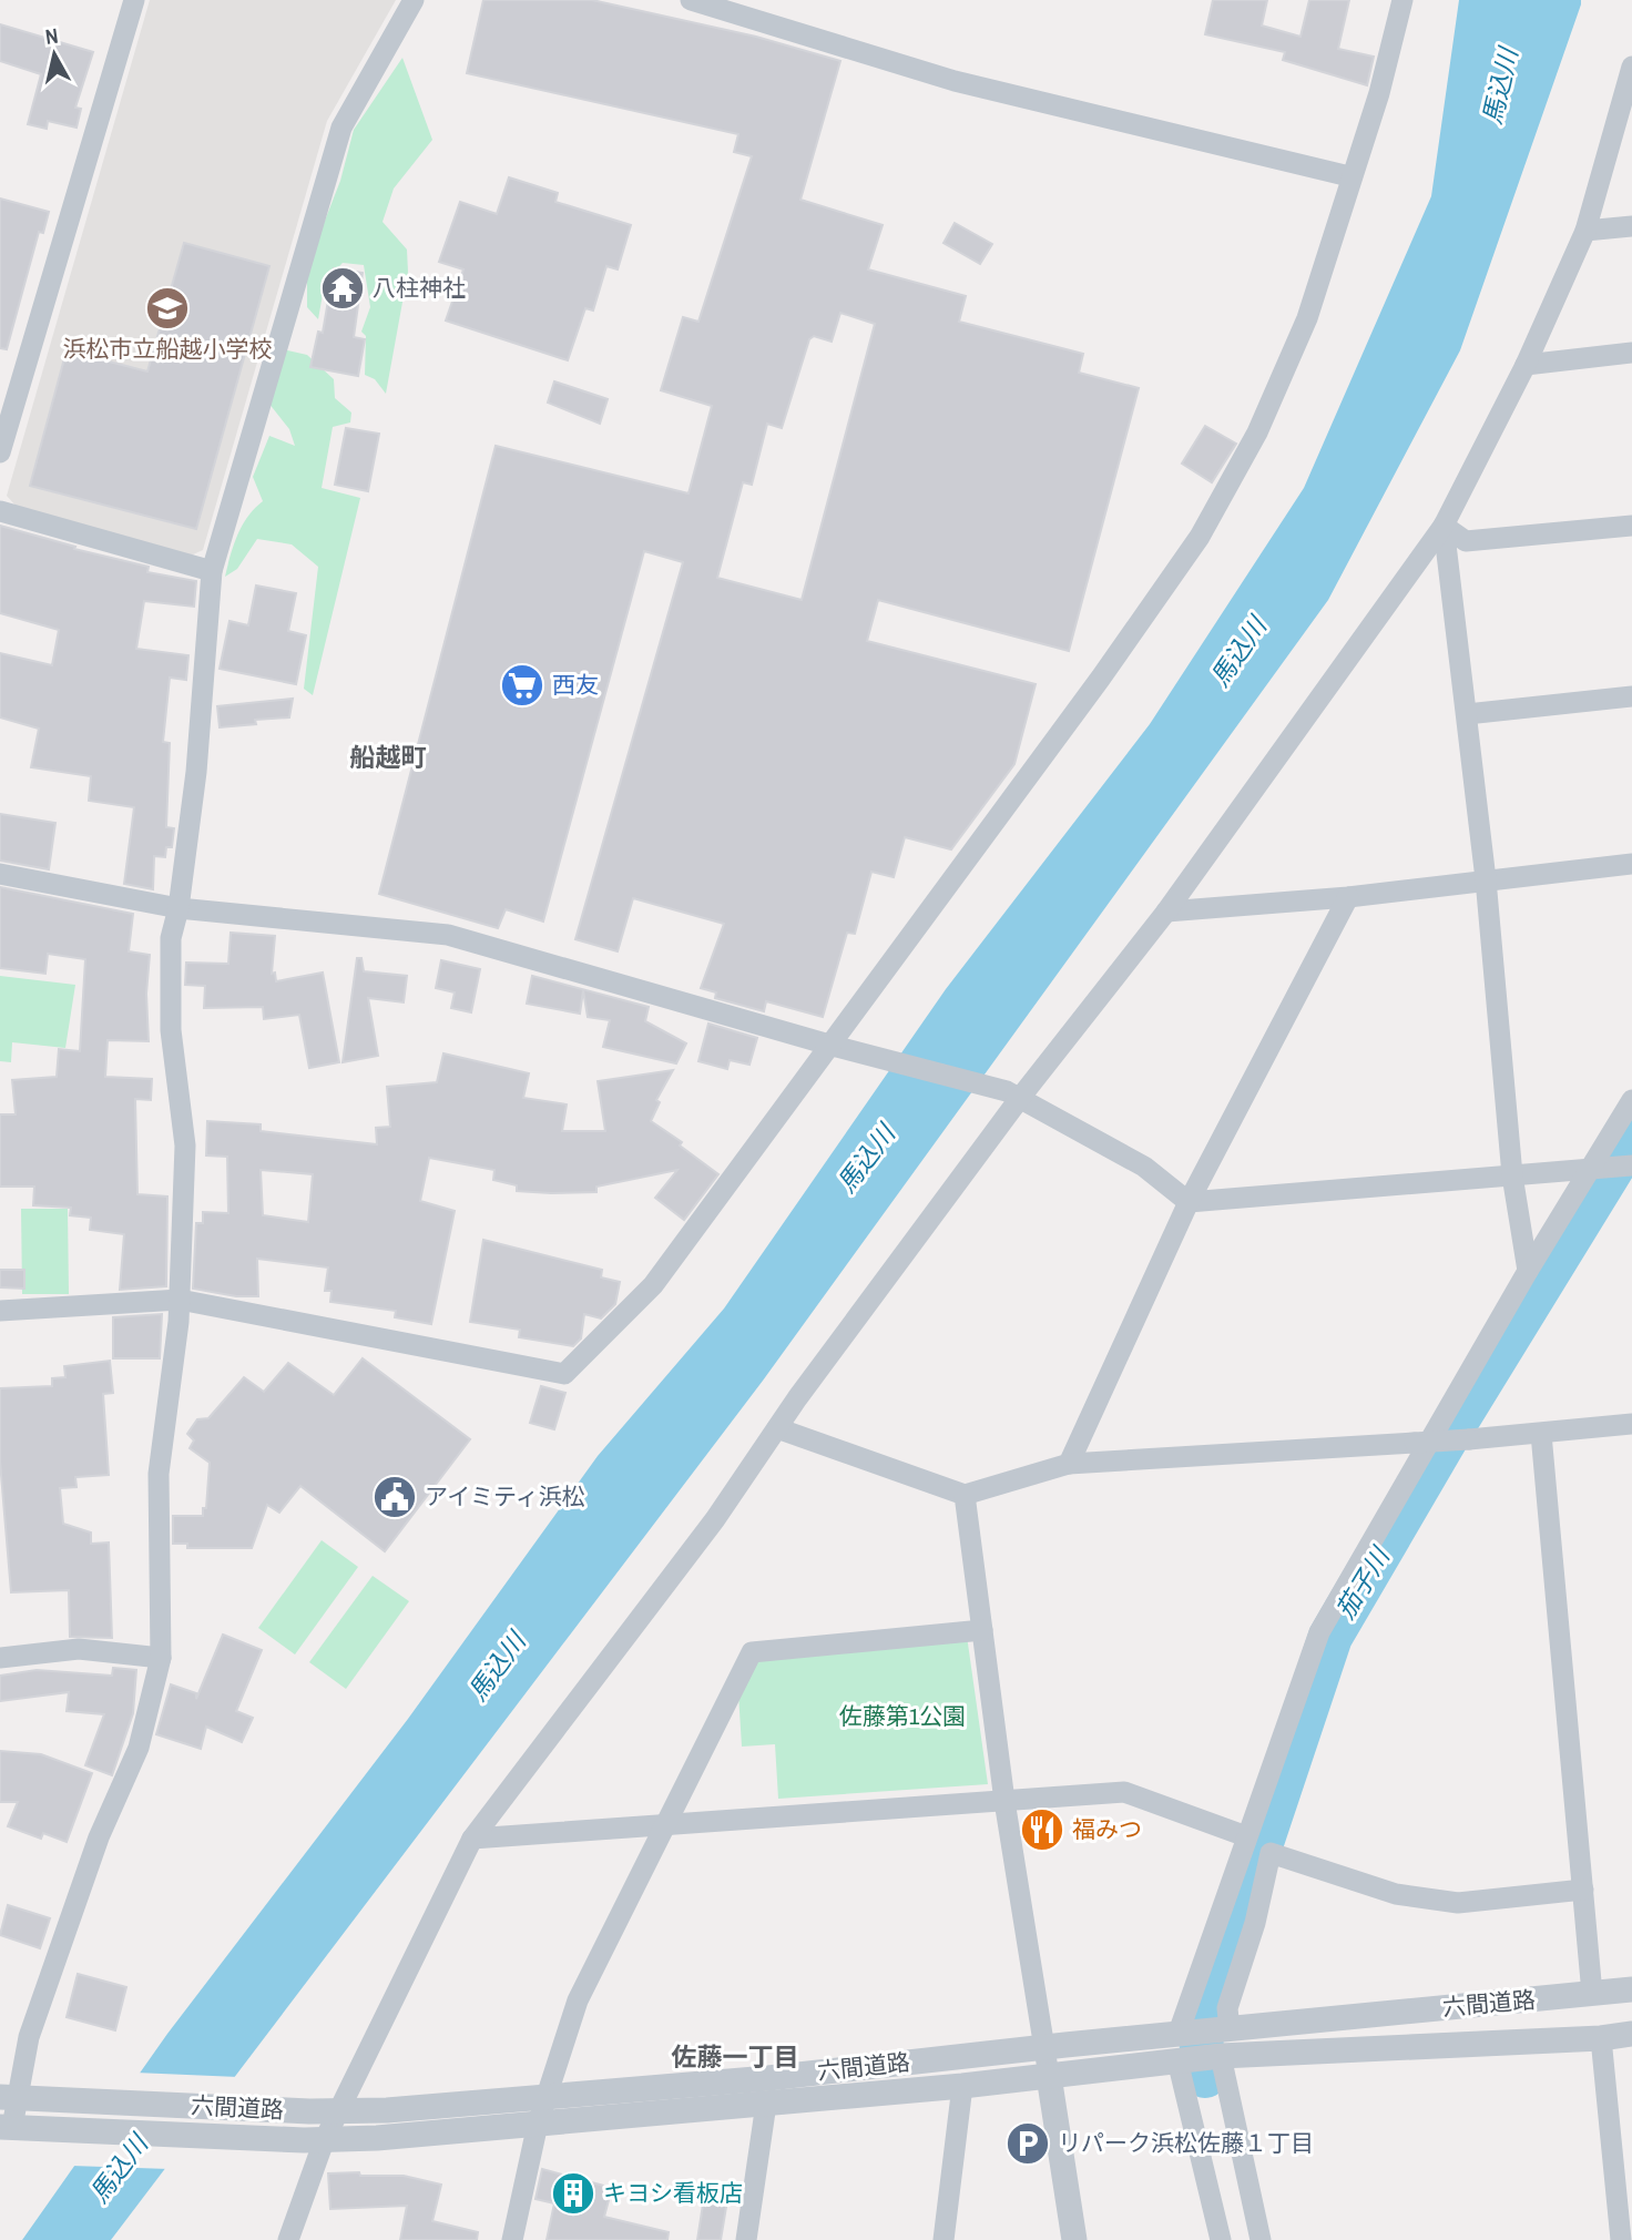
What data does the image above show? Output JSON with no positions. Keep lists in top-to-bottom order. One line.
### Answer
{"streets":{"street":["六間道路"]},"districts":["船越町","佐藤一丁目"],"water":["馬込川","茄子川"],"parks":["佐藤第1公園"],"places":{"temple":["八柱神社"],"school or university":["浜松市立船越小学校"],"supermarket":["西友"],"public building":["アイミティ浜松"],"restaurant":["福みつ"],"parking":["リパーク浜松佐藤１丁目"],"building":["キヨシ看板店"]},"north":"top"}
